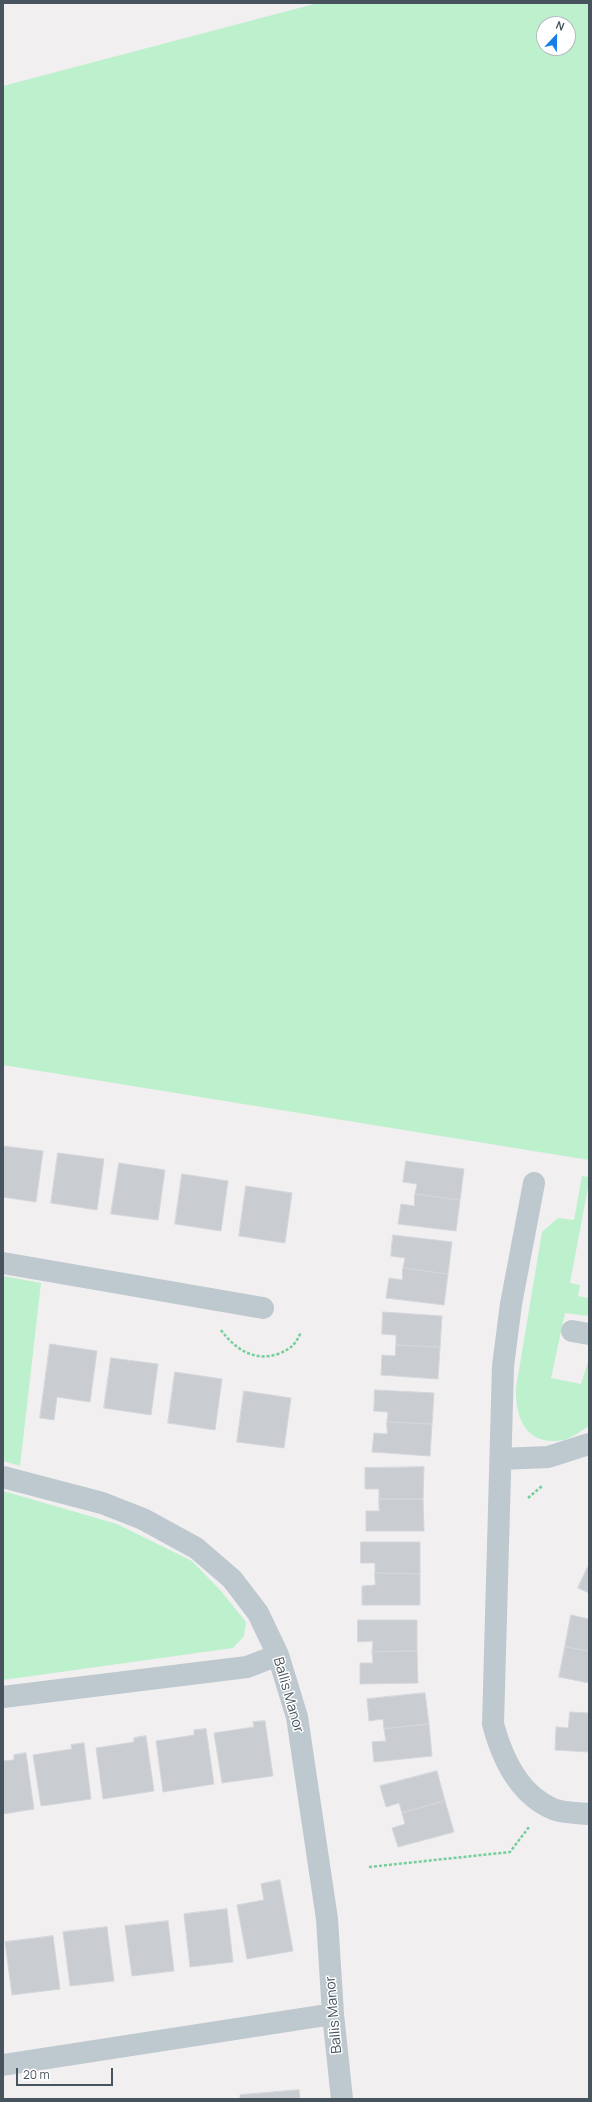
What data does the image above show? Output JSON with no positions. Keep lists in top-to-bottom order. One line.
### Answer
{"streets":{"street":["Ballis Manor"]},"scale_bar":"20 m","north":"top"}
